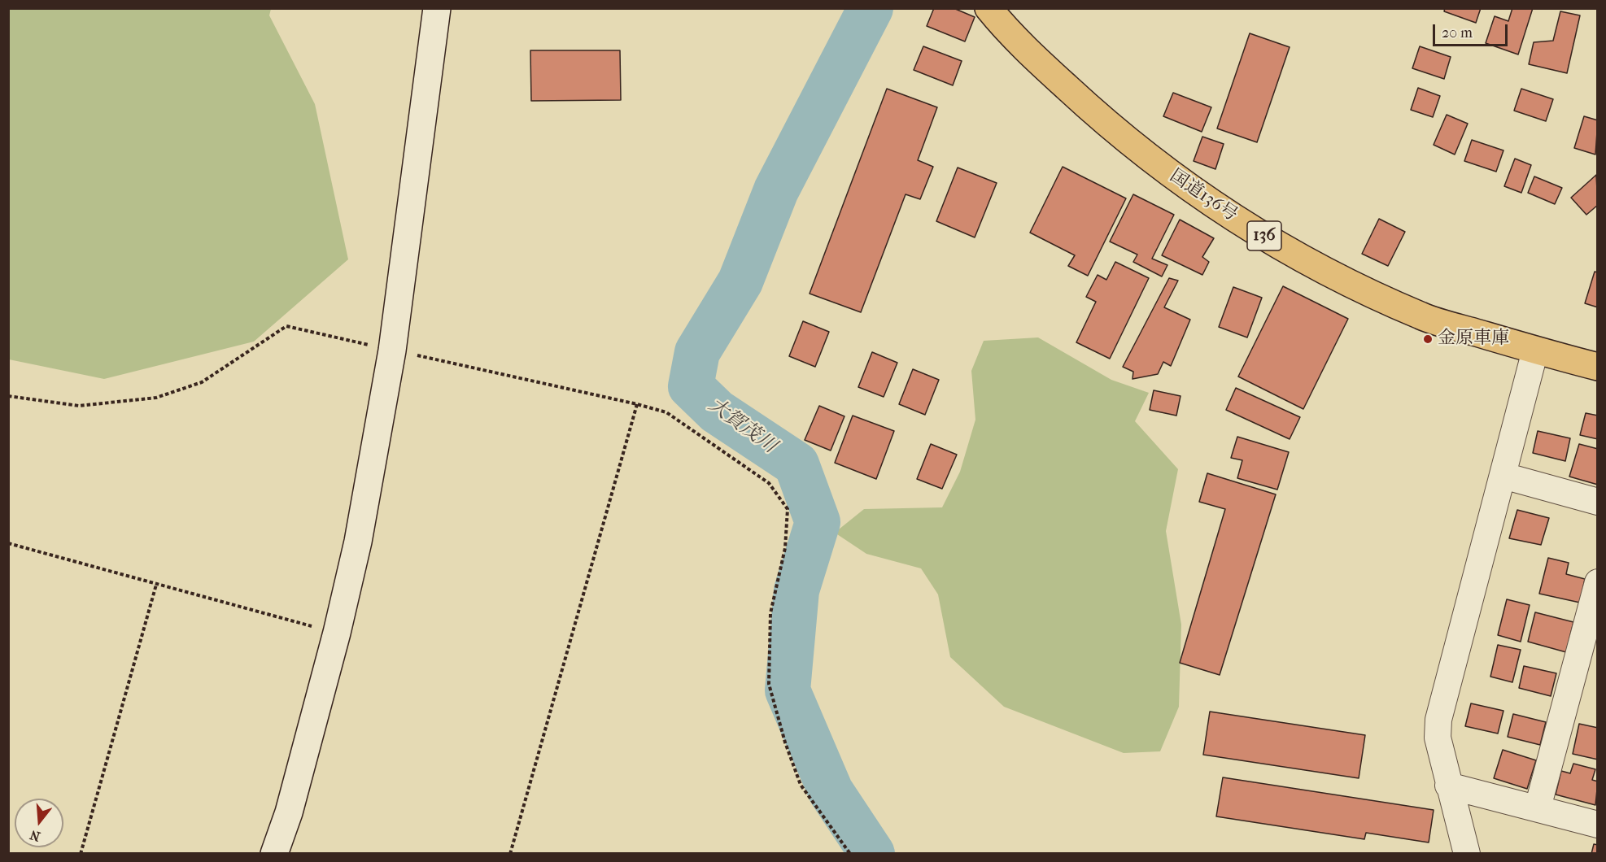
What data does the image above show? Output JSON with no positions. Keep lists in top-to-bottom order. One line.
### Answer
{"streets":{"highway":["国道136号","136"]},"water":["大賀茂川"],"places":["金原車庫"],"scale_bar":"20 m","north":"bottom"}
